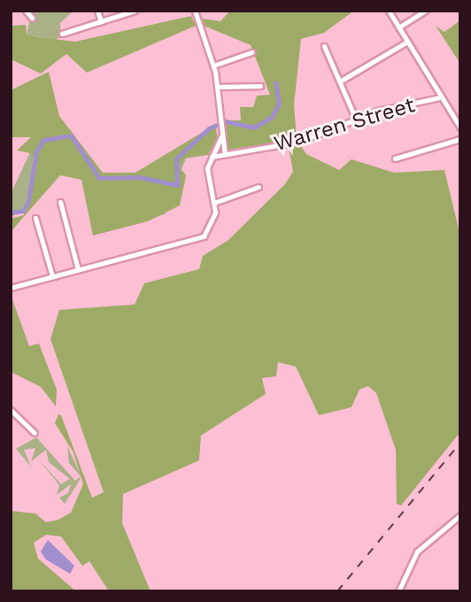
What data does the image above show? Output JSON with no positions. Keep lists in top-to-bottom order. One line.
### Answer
{"streets":{"street":["Warren Street"]}}
